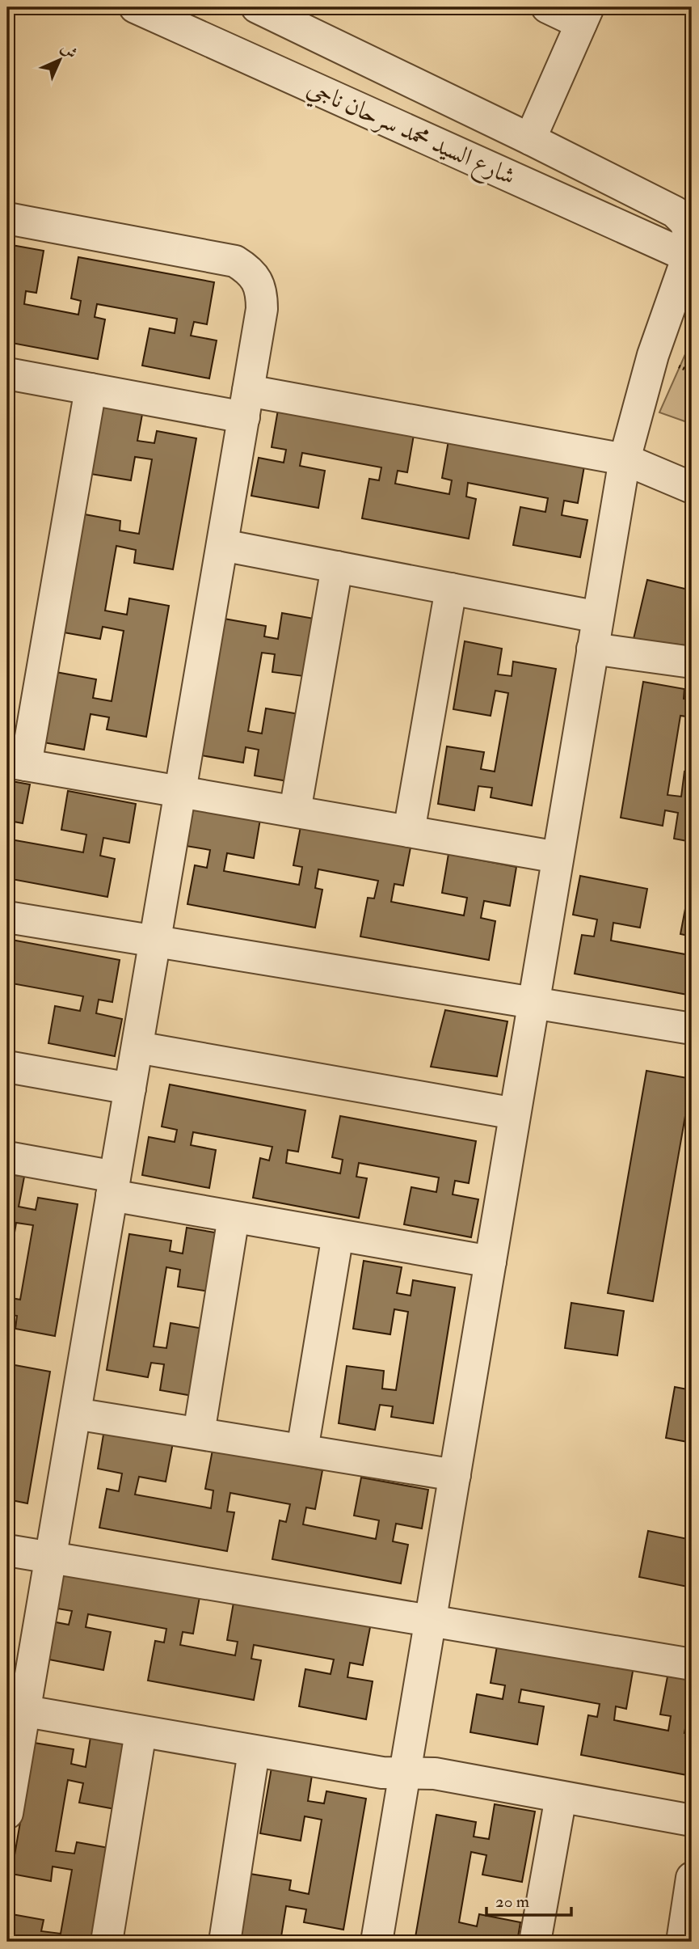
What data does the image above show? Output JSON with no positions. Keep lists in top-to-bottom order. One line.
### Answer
{"streets":{"street":["شارع السيد محمد سرحان ناجي"]},"scale_bar":"20 m","north":"top right"}
